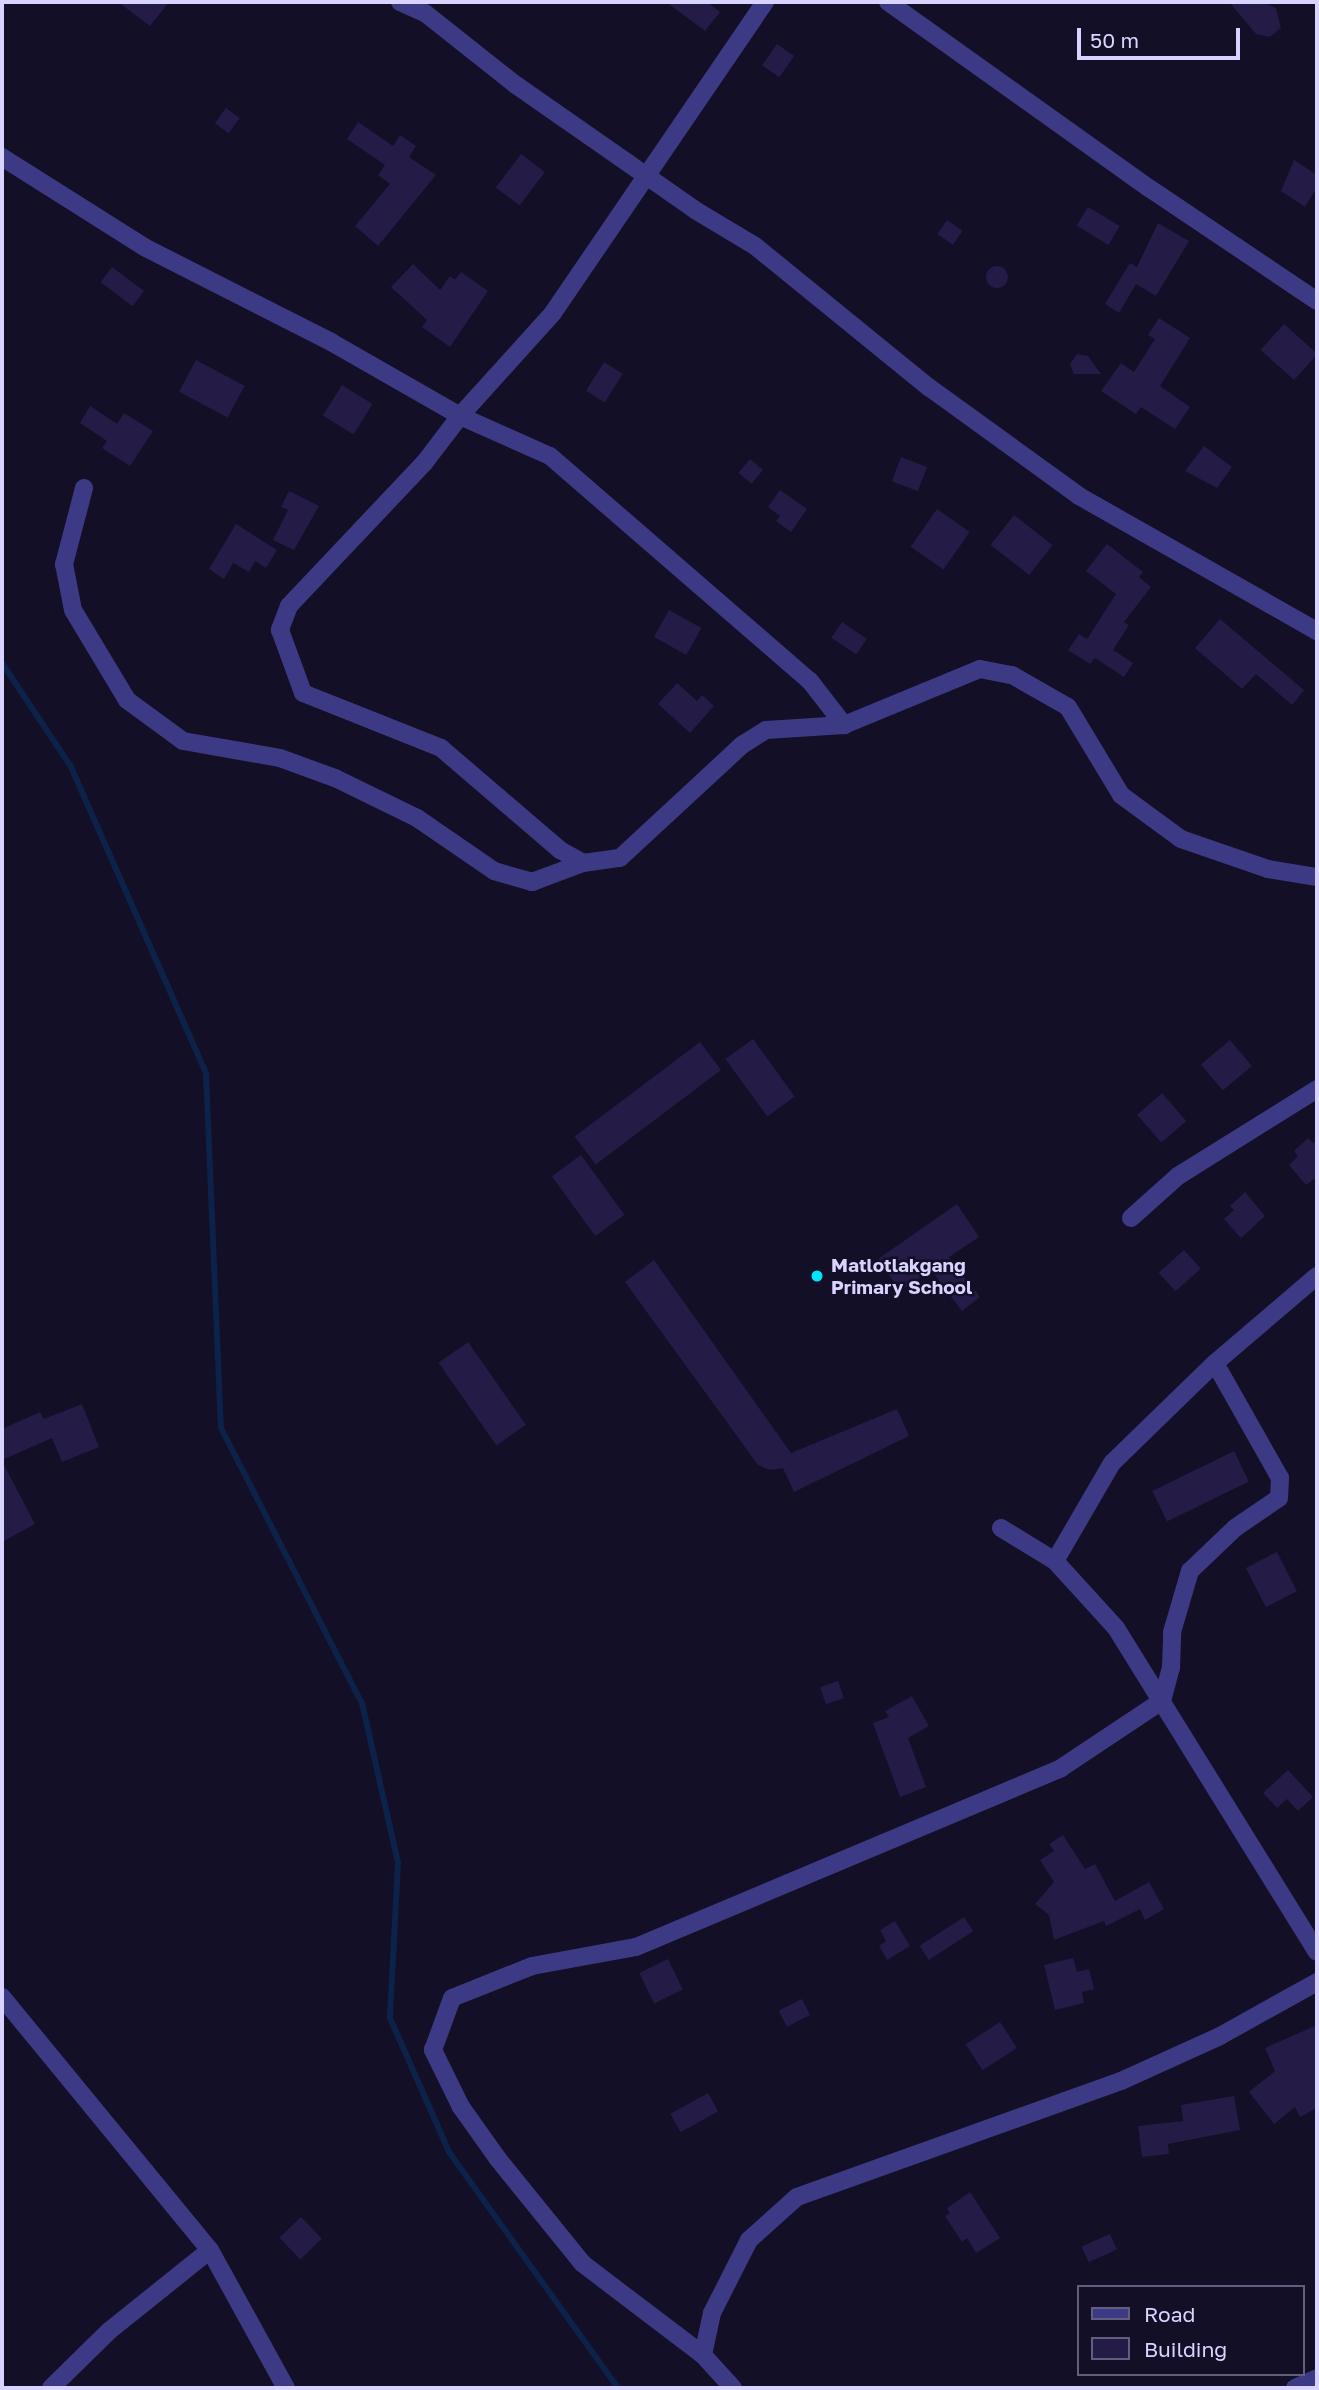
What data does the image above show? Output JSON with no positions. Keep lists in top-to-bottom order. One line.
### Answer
{"places":["Matlotlakgang Primary School"],"legend":["Road","Building"],"scale_bar":"50 m"}
